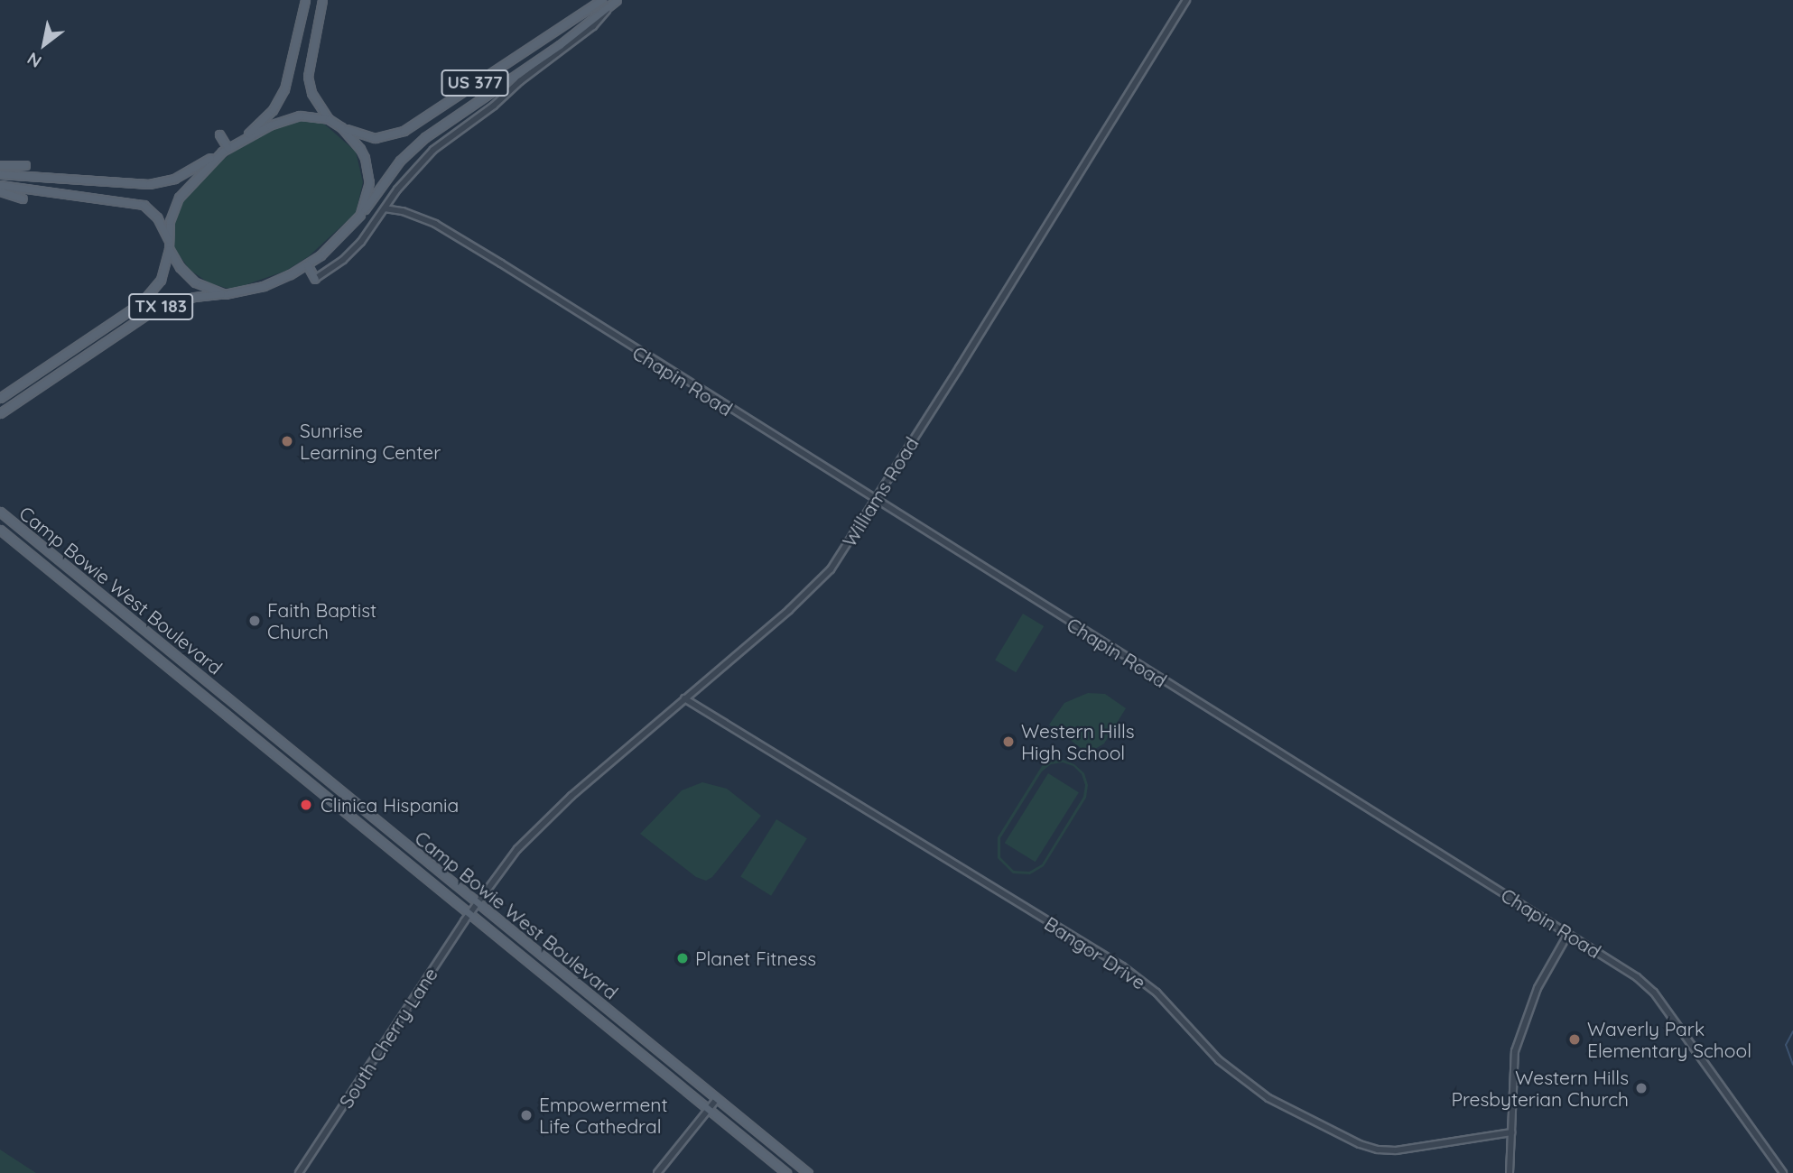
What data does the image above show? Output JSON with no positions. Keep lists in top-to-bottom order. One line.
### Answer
{"streets":{"main road":["US 377","TX 183","Camp Bowie West Boulevard"],"street":["Chapin Road","Williams Road","Bangor Drive","South Cherry Lane"]},"crossings":[["US 377","TX 183"],["Chapin Road","Williams Road"],["Williams Road","Camp Bowie West Boulevard"],["Williams Road","Bangor Drive"],["Williams Road","South Cherry Lane"],["Camp Bowie West Boulevard","South Cherry Lane"]],"places":["Sunrise Learning Center","Faith Baptist Church","Western Hills High School","Clinica Hispania","Planet Fitness","Waverly Park Elementary School","Western Hills Presbyterian Church","Empowerment Life Cathedral"],"north":"bottom left"}
